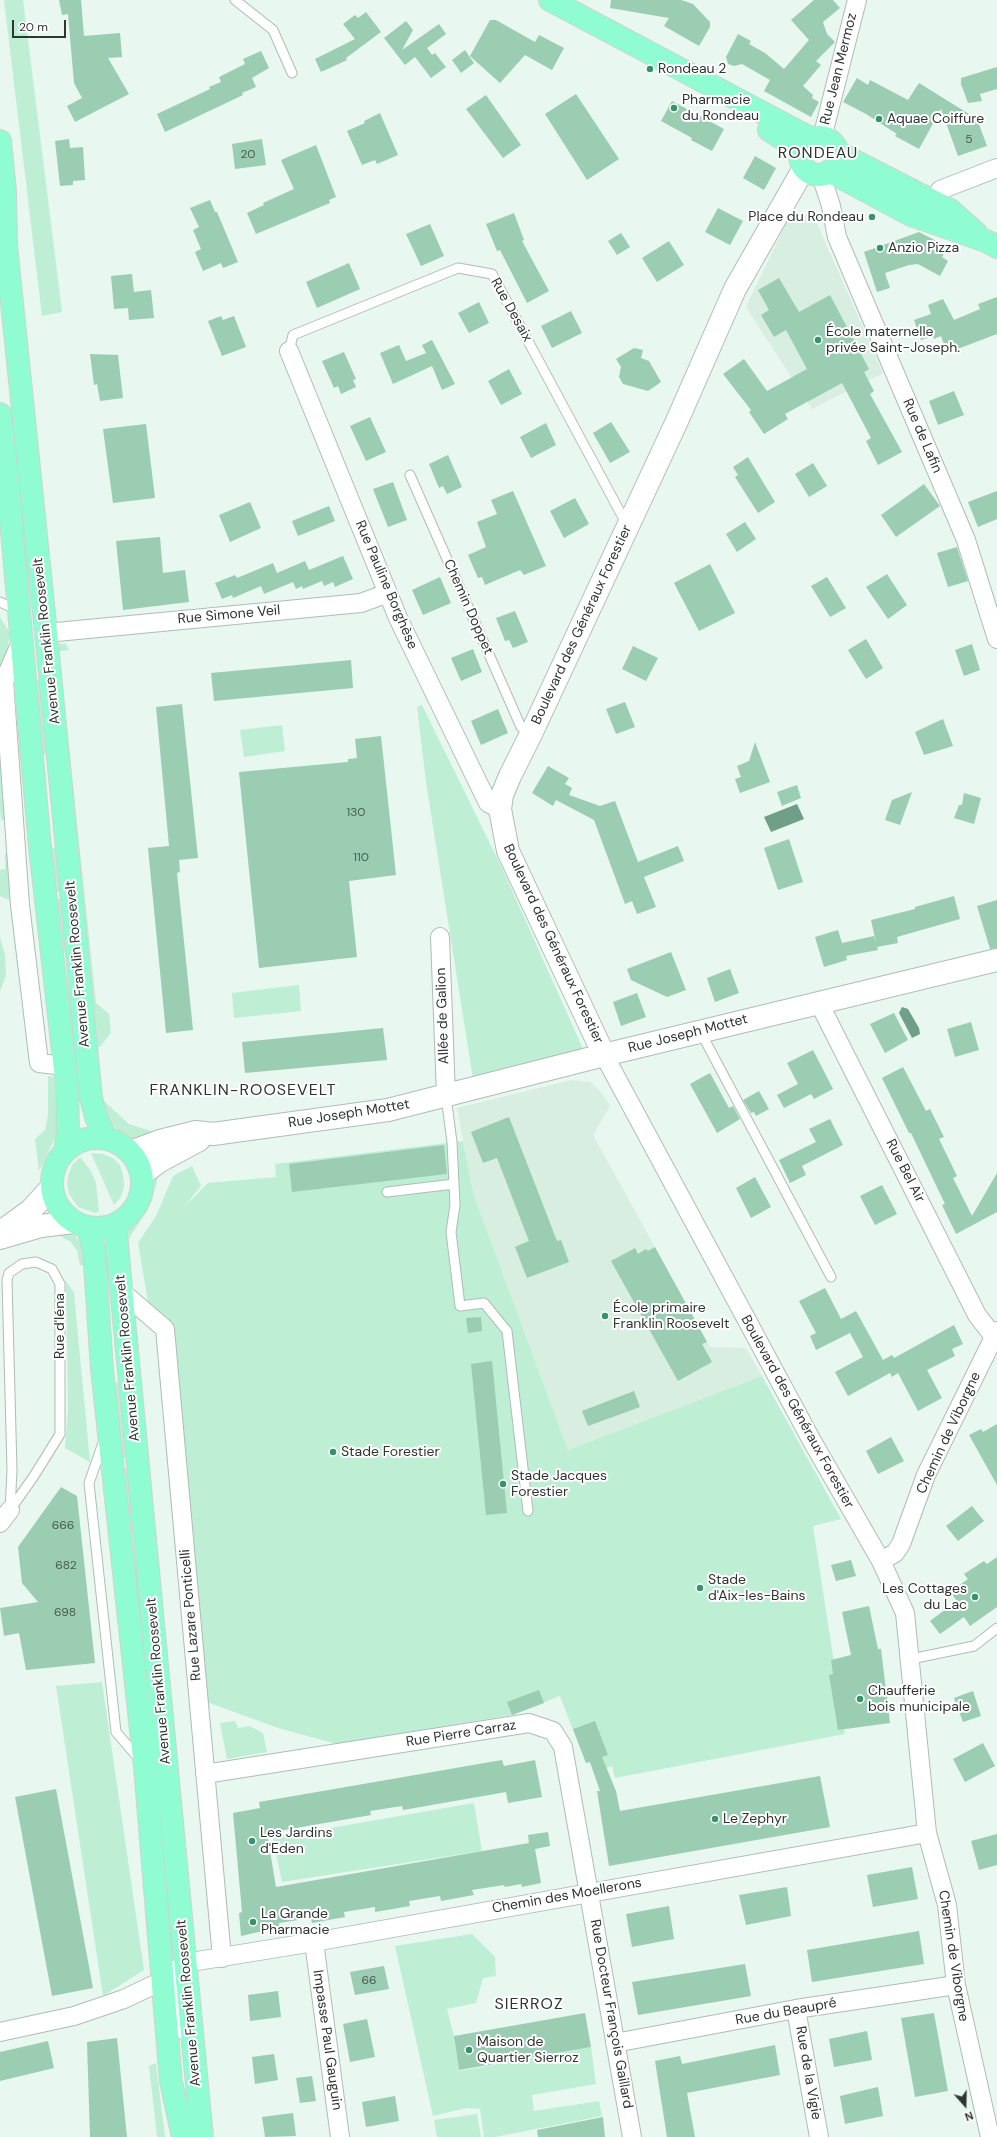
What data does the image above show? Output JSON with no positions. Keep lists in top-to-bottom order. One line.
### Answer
{"streets":{"main road":["Avenue Franklin Roosevelt"],"street":["Rue Jean Mermoz","Rue de Lafin","Rue Pauline Borghèse","Rue Simone Veil","Boulevard des Généraux Forestier","Allée de Galion","Rue Joseph Mottet","Rue Bel Air","Chemin de Viborgne","Rue Lazare Ponticelli","Rue Pierre Carraz","Chemin des Moellerons","Rue du Beaupré","Rue Docteur François Gaillard","Impasse Paul Gauguin","Rue de la Vigie"],"lane":["Rue Desaix","Chemin Doppet","Rue d'Iéna"]},"crossings":[["Rue Jean Mermoz","Rue de Lafin"],["Rue Jean Mermoz","Boulevard des Généraux Forestier"],["Rue Desaix","Rue Pauline Borghèse"],["Rue Desaix","Boulevard des Généraux Forestier"],["Rue de Lafin","Boulevard des Généraux Forestier"],["Rue Pauline Borghèse","Rue Simone Veil"],["Rue Pauline Borghèse","Boulevard des Généraux Forestier"],["Chemin Doppet","Boulevard des Généraux Forestier"],["Rue Simone Veil","Avenue Franklin Roosevelt"],["Boulevard des Généraux Forestier","Rue Joseph Mottet"],["Boulevard des Généraux Forestier","Chemin de Viborgne"],["Avenue Franklin Roosevelt","Rue Joseph Mottet"],["Avenue Franklin Roosevelt","Rue Lazare Ponticelli"],["Avenue Franklin Roosevelt","Chemin des Moellerons"],["Allée de Galion","Rue Joseph Mottet"],["Rue Joseph Mottet","Rue Bel Air"],["Rue Bel Air","Chemin de Viborgne"],["Chemin de Viborgne","Chemin des Moellerons"],["Chemin de Viborgne","Rue du Beaupré"],["Rue Lazare Ponticelli","Rue Pierre Carraz"],["Rue Lazare Ponticelli","Chemin des Moellerons"],["Rue Pierre Carraz","Chemin des Moellerons"],["Rue Pierre Carraz","Rue Docteur François Gaillard"],["Chemin des Moellerons","Rue Docteur François Gaillard"],["Chemin des Moellerons","Impasse Paul Gauguin"],["Rue du Beaupré","Rue Docteur François Gaillard"],["Rue du Beaupré","Rue de la Vigie"]],"districts":["RONDEAU","FRANKLIN-ROOSEVELT","SIERROZ"],"places":["Rondeau 2","Pharmacie du Rondeau","Aquae Coiffure","Place du Rondeau","Anzio Pizza","École maternelle privée Saint-Joseph.","École primaire Franklin Roosevelt","Stade Forestier","Stade Jacques Forestier","Stade d'Aix-les-Bains","Les Cottages du Lac","Chaufferie bois municipale","Le Zephyr","Les Jardins d'Eden","La Grande Pharmacie","Maison de Quartier Sierroz"],"house_numbers":["5","20","130","110","666","682","698","66"],"scale_bar":"20 m","north":"bottom"}
